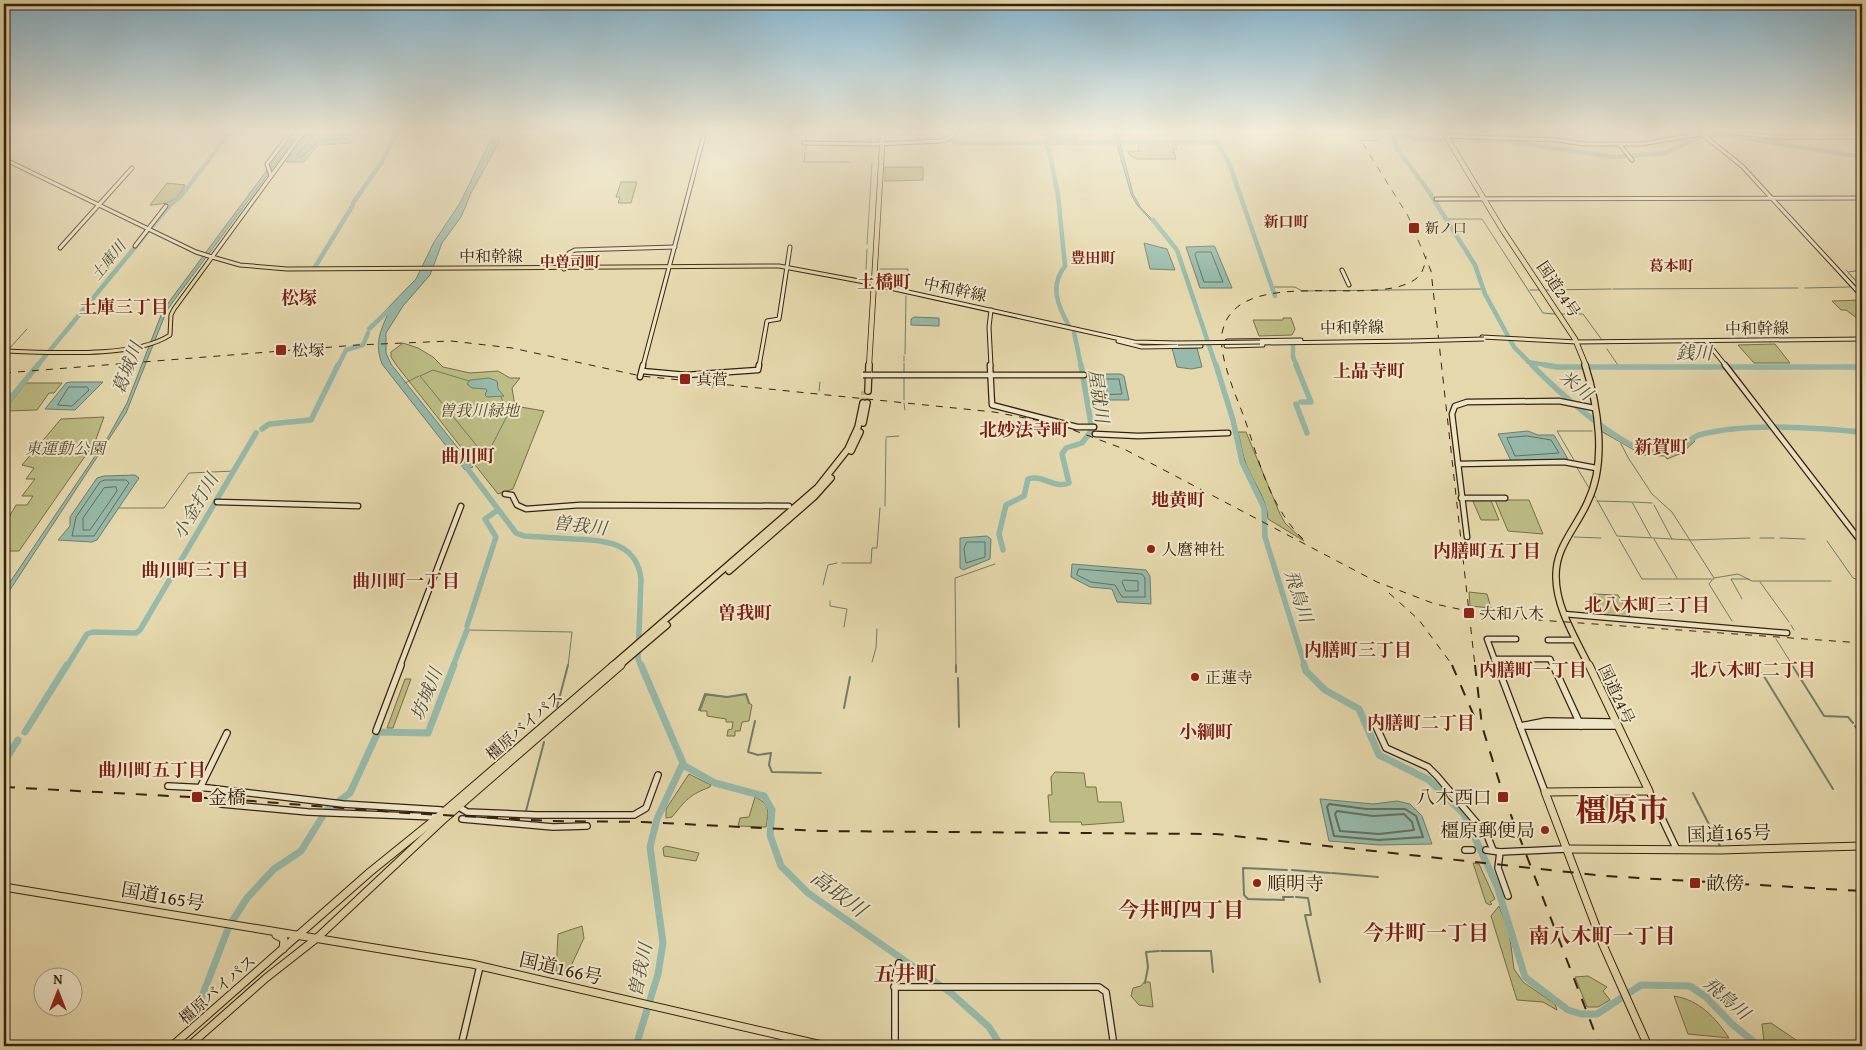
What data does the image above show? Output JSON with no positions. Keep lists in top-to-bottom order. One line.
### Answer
{"streets":{"highway":["国道24号","橿原バイパス","国道165号","国道166号"],"main road":["中和幹線"]},"crossings":[["中和幹線","国道24号"],["橿原バイパス","国道165号"],["橿原バイパス","国道166号"],["国道165号","国道166号"]],"districts":["新口町","豊田町","中曽司町","葛本町","土橋町","松塚","土庫三丁目","上品寺町","北妙法寺町","新賀町","曲川町","地黄町","内膳町五丁目","曲川町三丁目","曲川町一丁目","北八木町三丁目","曽我町","内膳町三丁目","内膳町一丁目","北八木町二丁目","内膳町二丁目","小綱町","曲川町五丁目","橿原市","今井町四丁目","今井町一丁目","南八木町一丁目","五井町"],"water":["土庫川","銭川","葛城川","米川","屋就川","小金打川","曽我川","飛鳥川","坊城川","高取川"],"parks":["曽我川緑地","東運動公園"],"places":{"transit":["新ノ口","松塚","真菅","大和八木","金橋","八木西口","畝傍"],"other":["人麿神社","正蓮寺","橿原郵便局","順明寺"]},"north":"top"}
